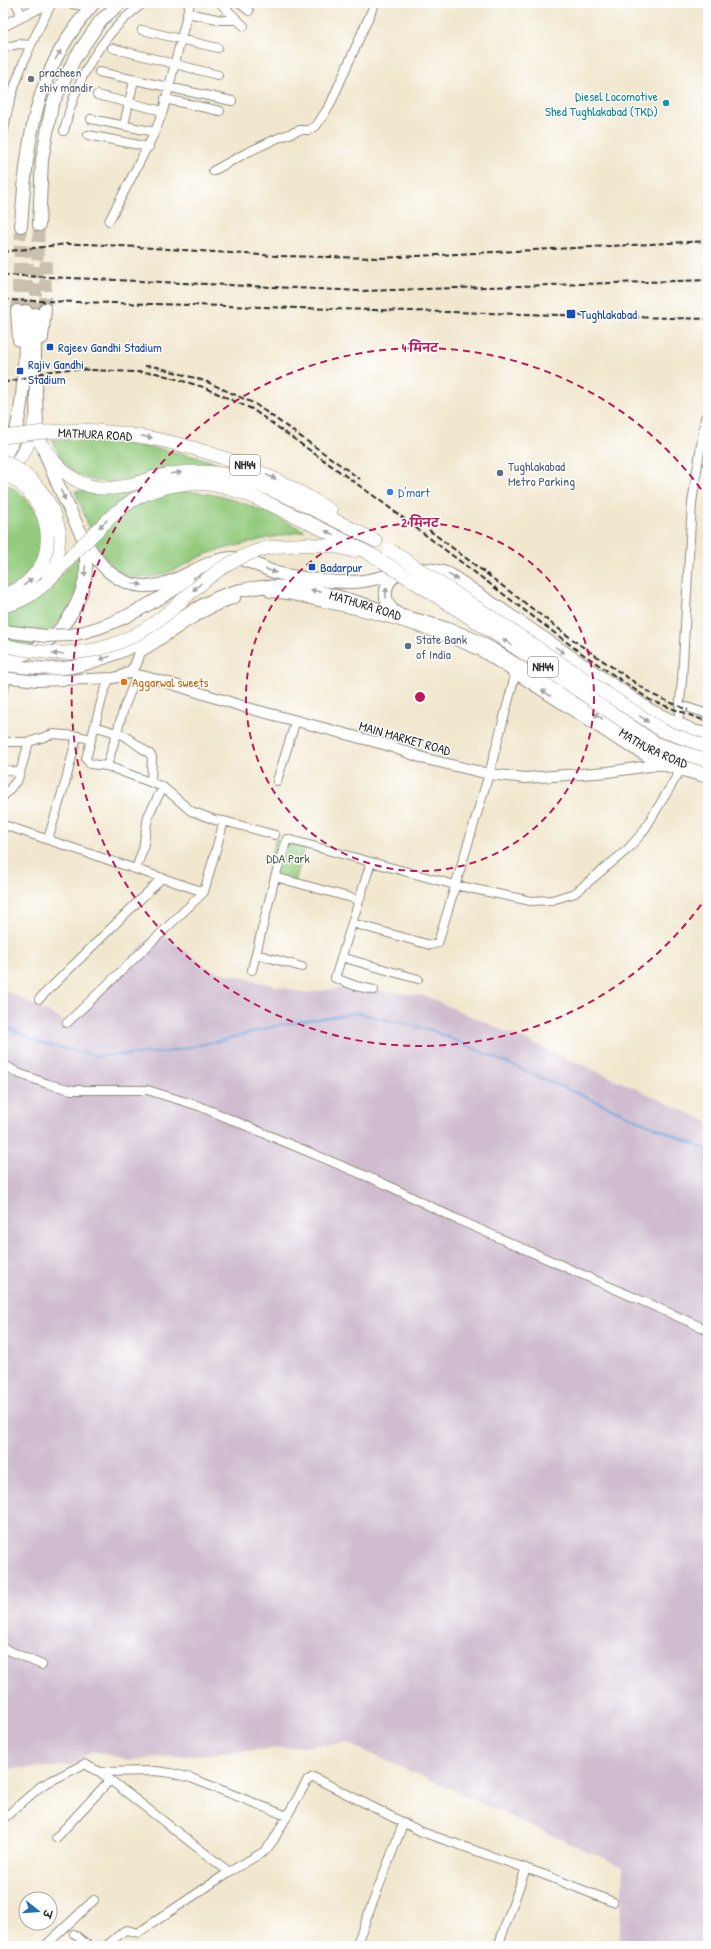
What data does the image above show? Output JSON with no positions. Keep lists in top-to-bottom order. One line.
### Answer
{"streets":{"highway":["MATHURA ROAD","NH44"],"street":["MAIN MARKET ROAD"]},"crossings":[["MATHURA ROAD","MAIN MARKET ROAD"]],"parks":["DDA Park"],"places":{"other":["pracheen shiv mandir","Diesel Locomotive Shed Tughlakabad (TKD)","Tughlakabad Metro Parking","D'mart","State Bank of India","Aggarwal sweets"],"transit":["Tughlakabad","Rajeev Gandhi Stadium","Rajiv Gandhi Stadium","Badarpur"]},"north":"right","rings":["4 मिनट","2 मिनट"]}
